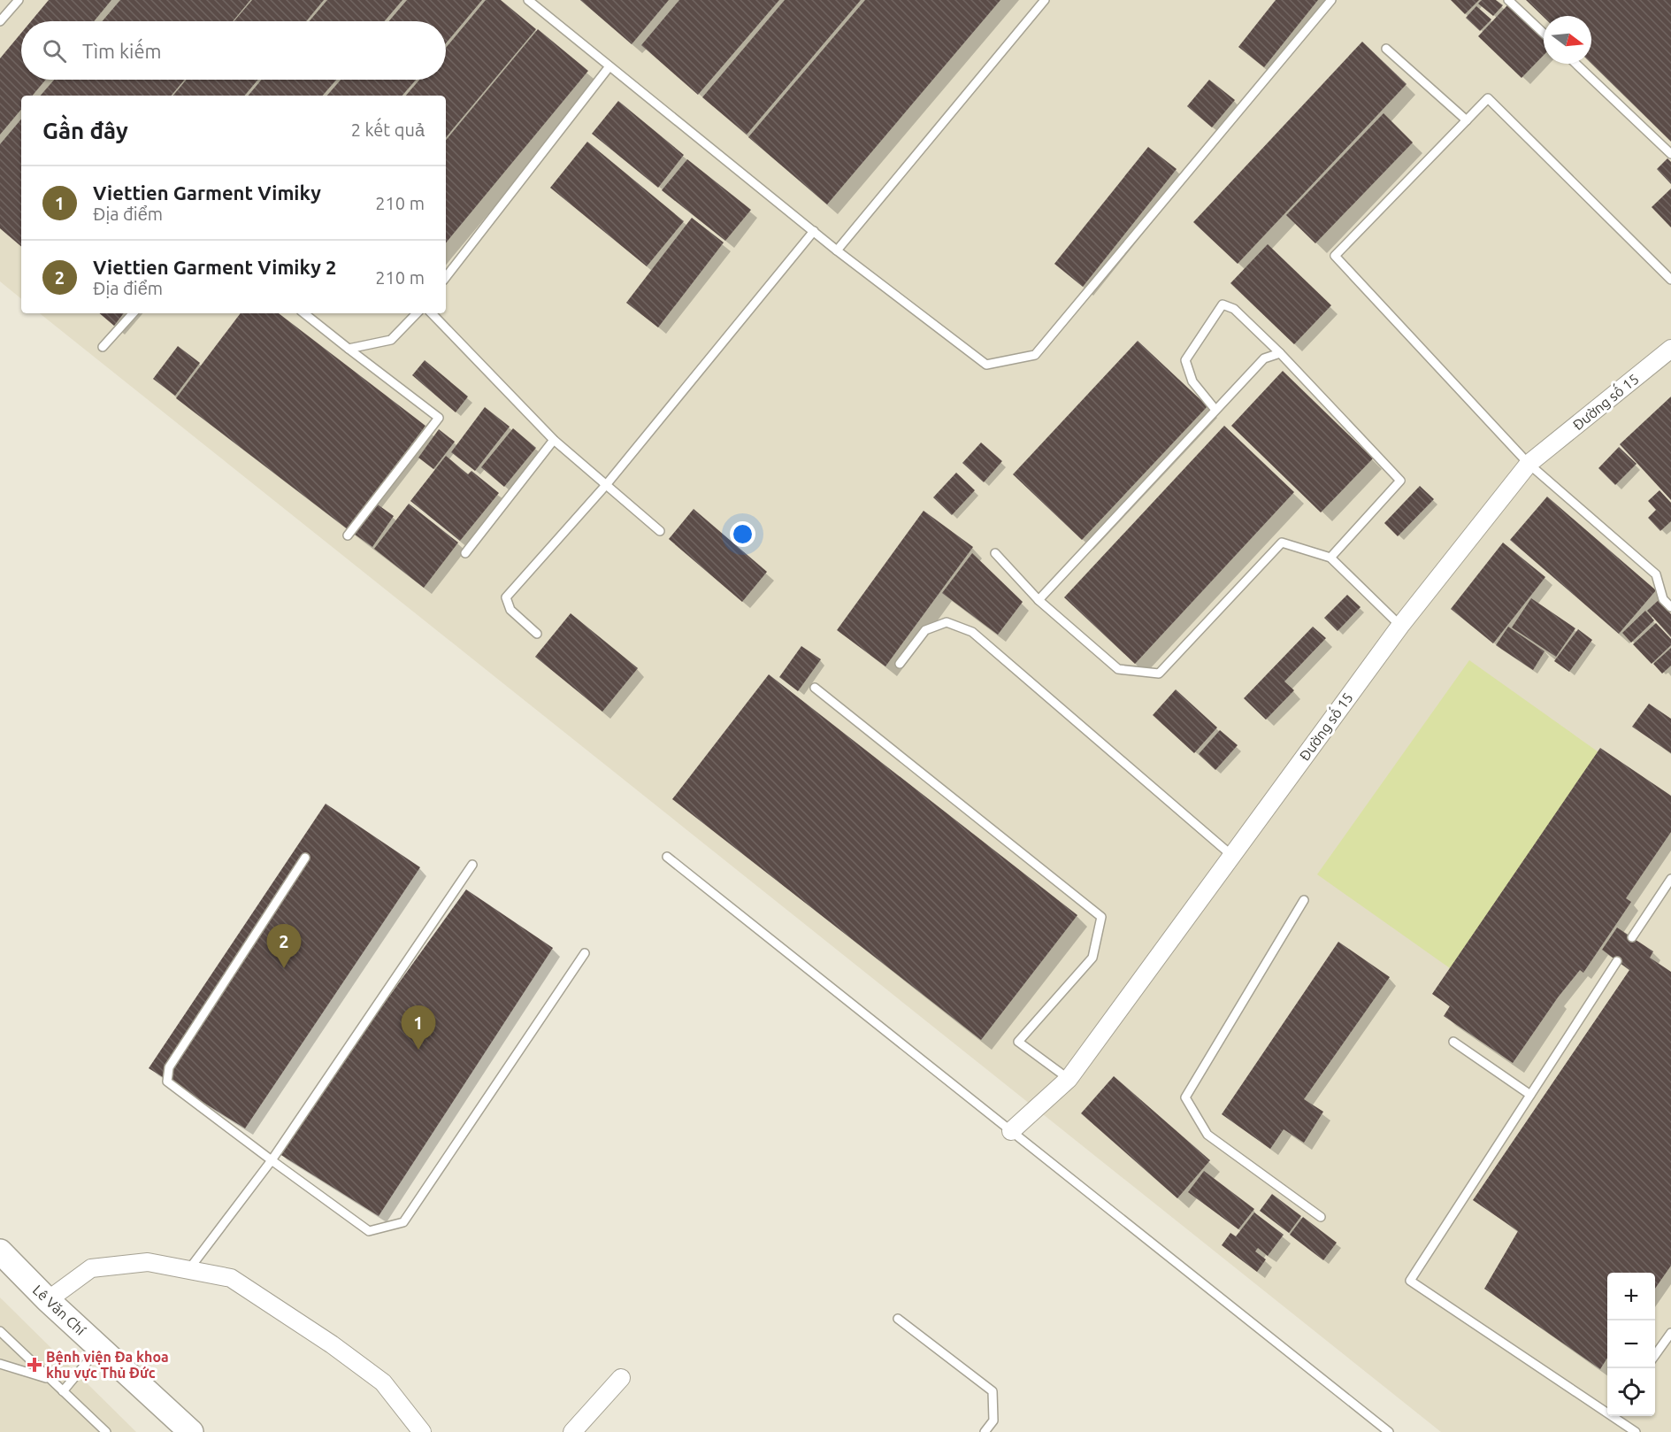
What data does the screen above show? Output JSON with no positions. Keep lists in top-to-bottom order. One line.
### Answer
{"streets":{"main road":["Lê Văn Chí"],"street":["Đường số 15"]},"places":{"health":["Bệnh viện Đa khoa khu vực Thủ Đức"]},"north":"right","page":{"search":"Tìm kiếm","heading":["Gần đây","2 kết quả"],"list":[{"mark":"1","name":"Viettien Garment Vimiky","note":"Địa điểm","value":"210 m"},{"mark":"2","name":"Viettien Garment Vimiky 2","note":"Địa điểm","value":"210 m"}],"pins":["2","1"],"map_buttons":["+","−"]}}
